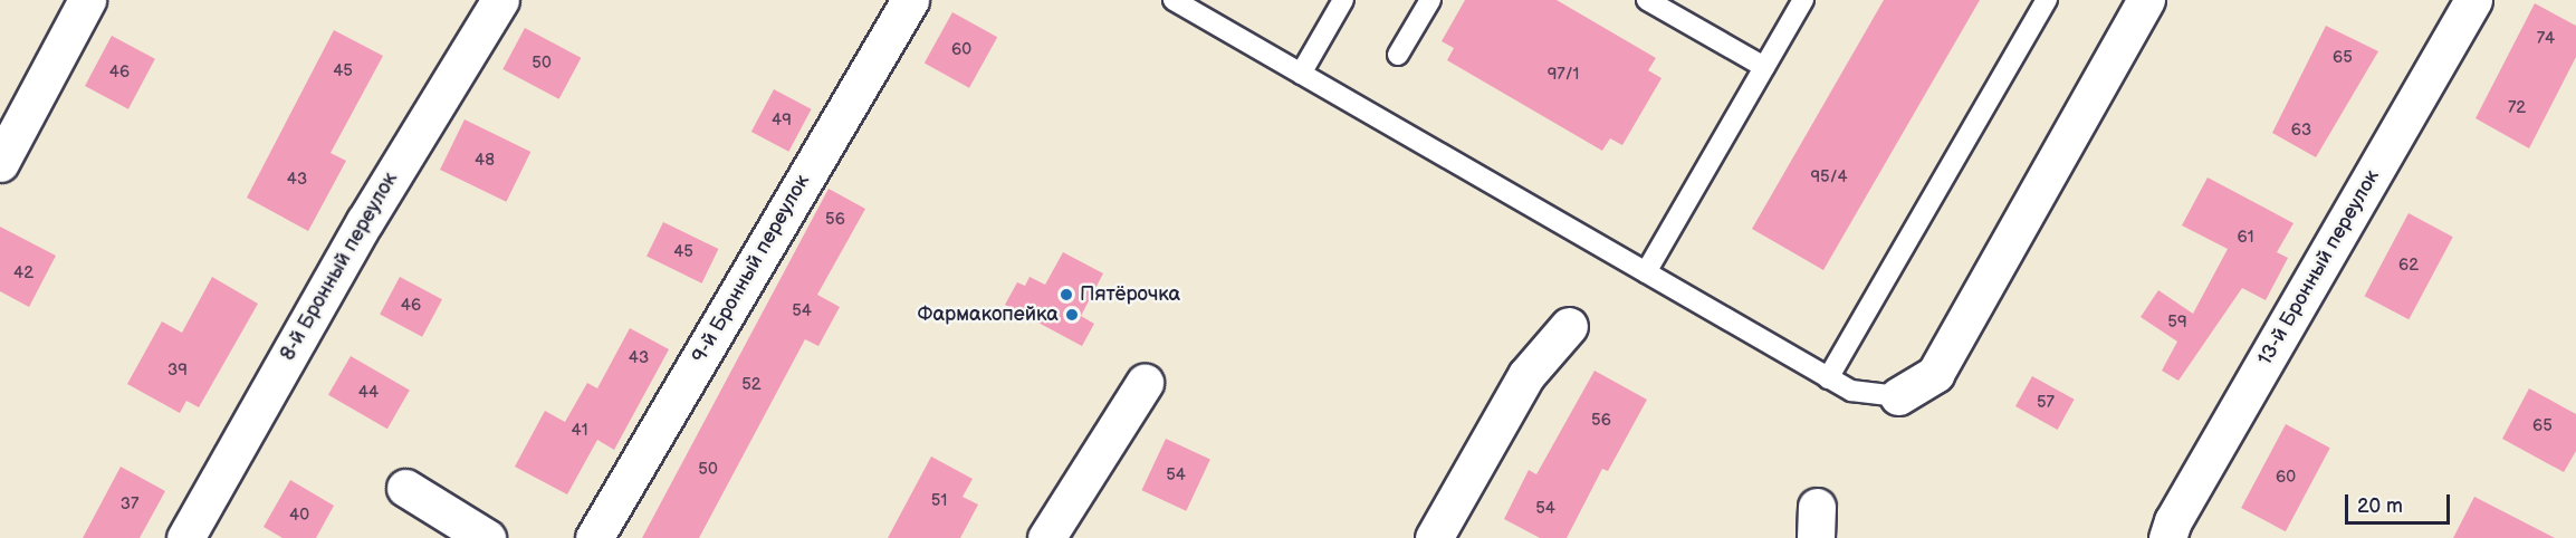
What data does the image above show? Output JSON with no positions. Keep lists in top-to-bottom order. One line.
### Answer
{"streets":{"street":["8-й Бронный переулок","13-й Бронный переулок","9-й Бронный переулок"]},"places":["Пятёрочка","Фармакопейка"],"house_numbers":["74","60","65","50","45","46","97/1","72","49","63","48","95/4","43","56","61","45","62","42","46","54","59","43","39","52","44","57","56","65","41","50","54","60","51","37","54","40"],"scale_bar":"20 m"}
